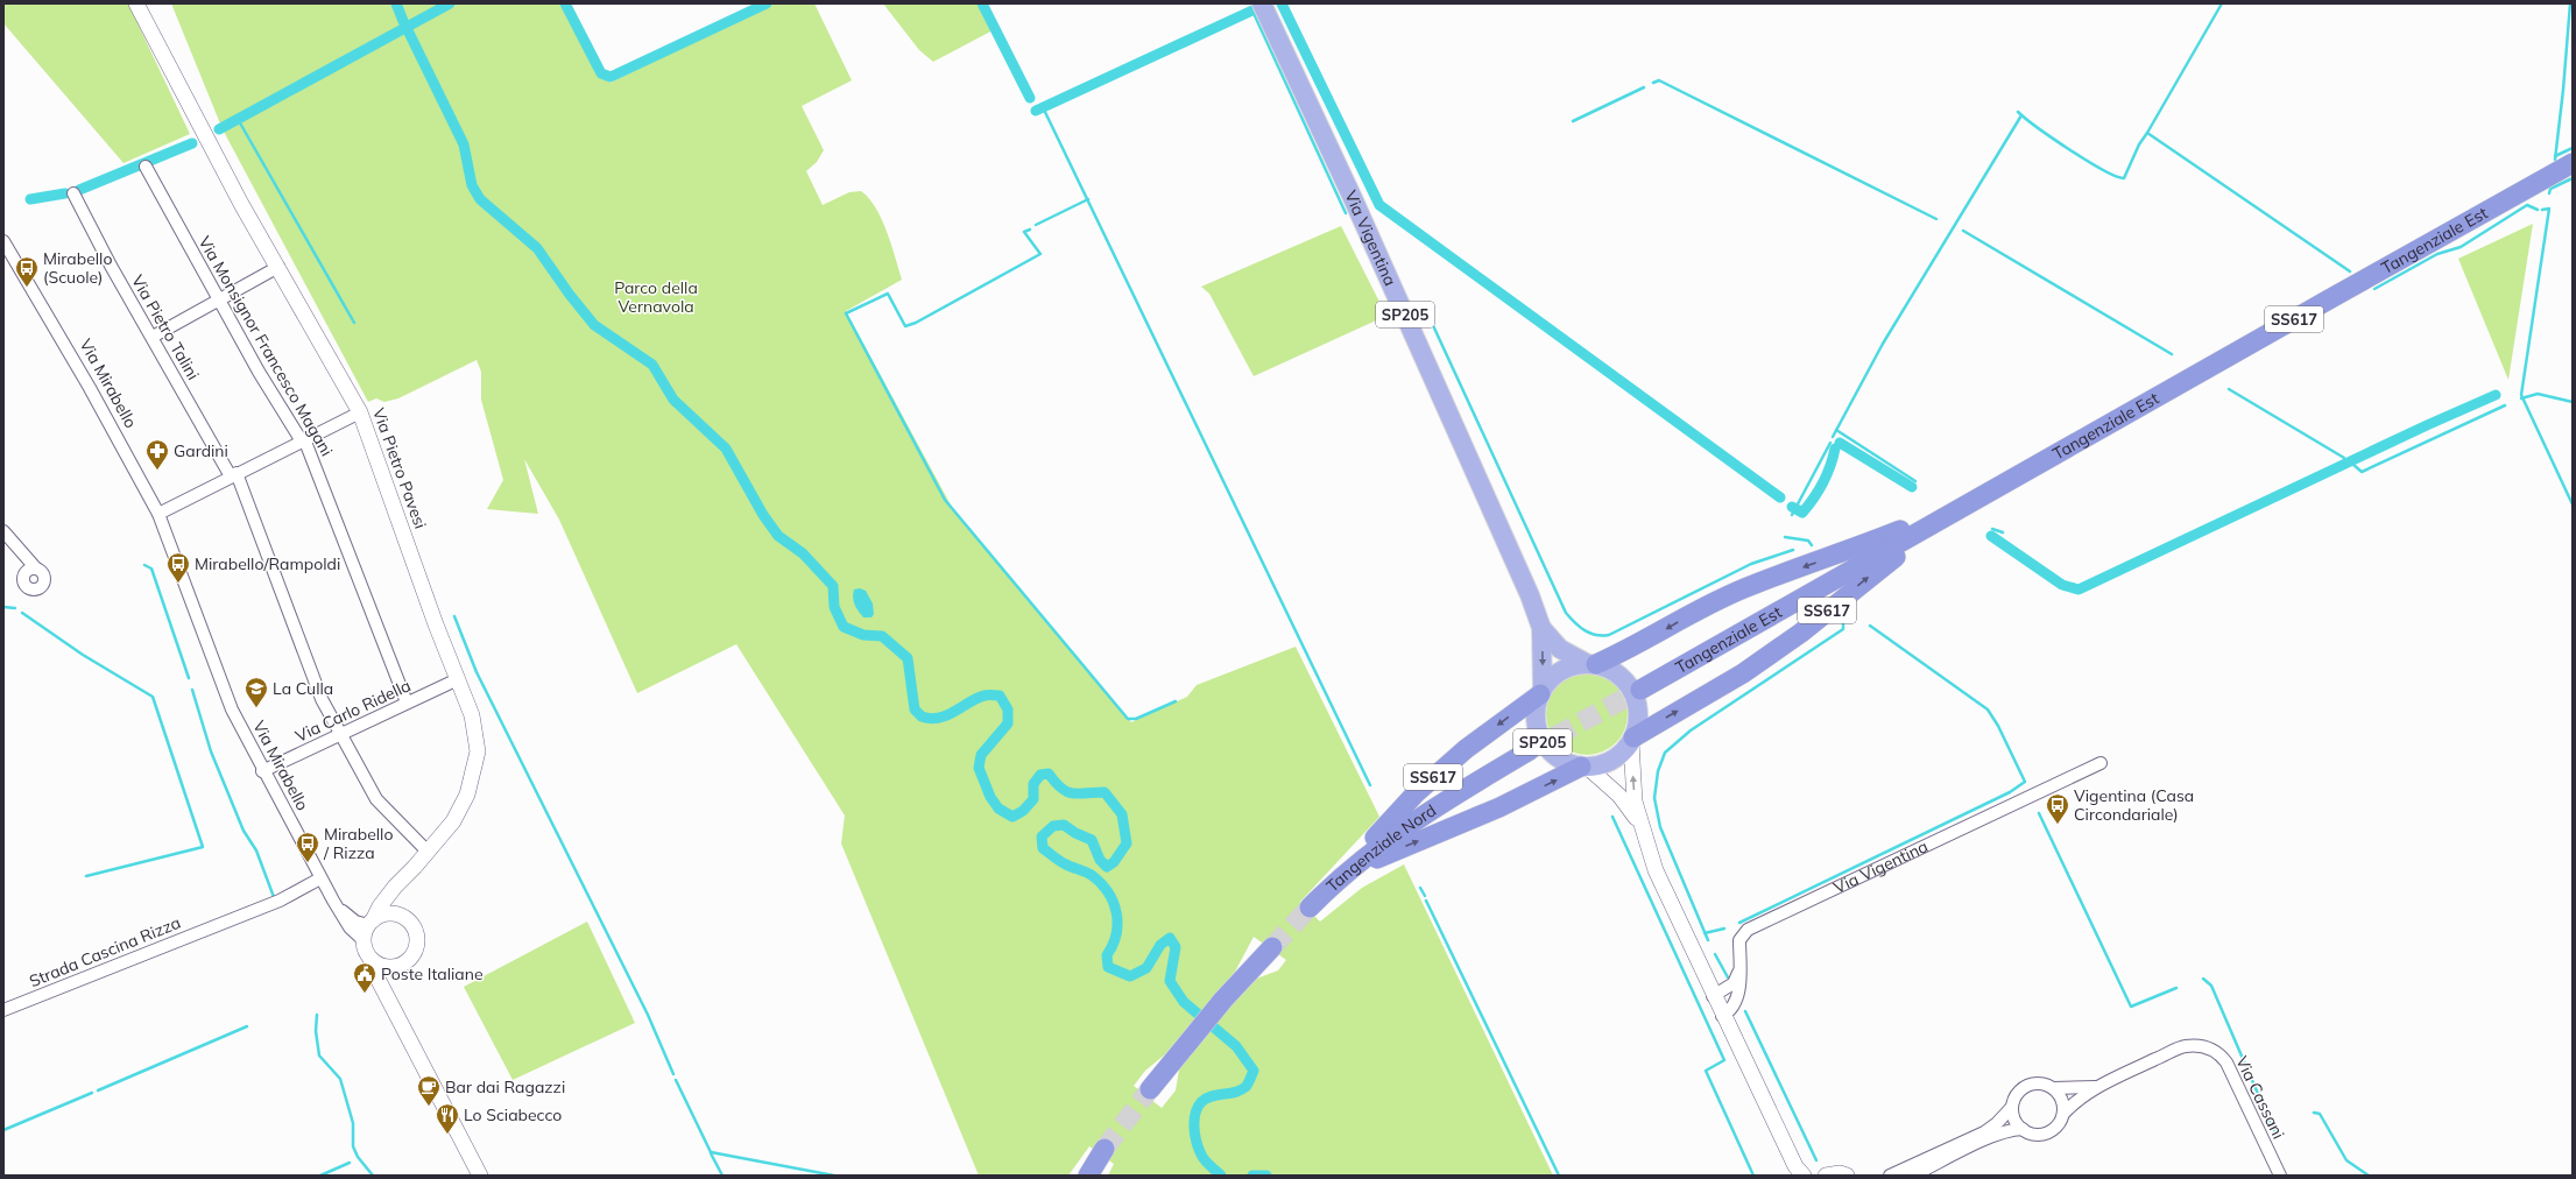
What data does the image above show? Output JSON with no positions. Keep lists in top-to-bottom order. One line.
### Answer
{"streets":{"highway":["Tangenziale Est","SS617","Tangenziale Nord"],"main road":["Via Vigentina","SP205"],"street":["Via Pietro Talini","Via Monsignor Francesco Magani","Via Mirabello","Via Pietro Pavesi","Via Carlo Ridella","Strada Cascina Rizza","Via Cassani"]},"crossings":[["Via Vigentina","SP205"],["Via Vigentina","SS617"],["Tangenziale Est","SS617"],["SP205","SS617"],["SS617","Tangenziale Nord"],["Via Pietro Talini","Via Pietro Pavesi"],["Via Pietro Talini","Via Carlo Ridella"],["Via Monsignor Francesco Magani","Via Carlo Ridella"],["Via Mirabello","Via Pietro Pavesi"],["Via Mirabello","Via Carlo Ridella"],["Via Mirabello","Strada Cascina Rizza"],["Via Pietro Pavesi","Via Carlo Ridella"]],"parks":["Parco della Vernavola"],"places":{"bus stop":["Mirabello (Scuole)","Mirabello/Rampoldi","Vigentina (Casa Circondariale)","Mirabello / Rizza"],"pharmacy":["Gardini"],"school or university":["La Culla"],"public building":["Poste Italiane"],"cafe":["Bar dai Ragazzi"],"restaurant":["Lo Sciabecco"]}}
